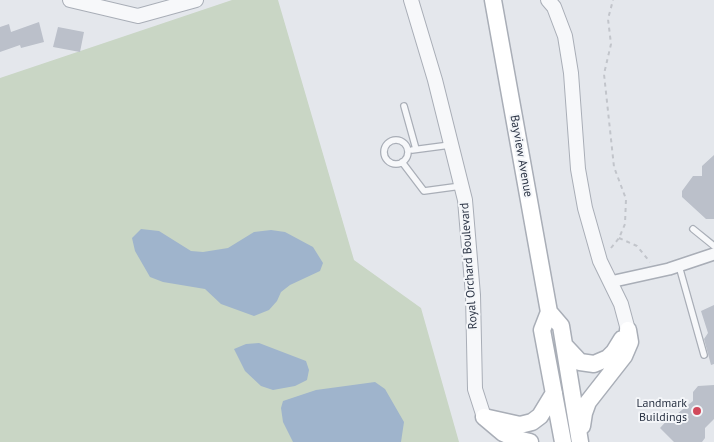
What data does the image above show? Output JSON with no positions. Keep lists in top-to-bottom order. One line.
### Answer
{"streets":{"main road":["Bayview Avenue"],"street":["Royal Orchard Boulevard"]},"places":["Landmark Buildings"]}
